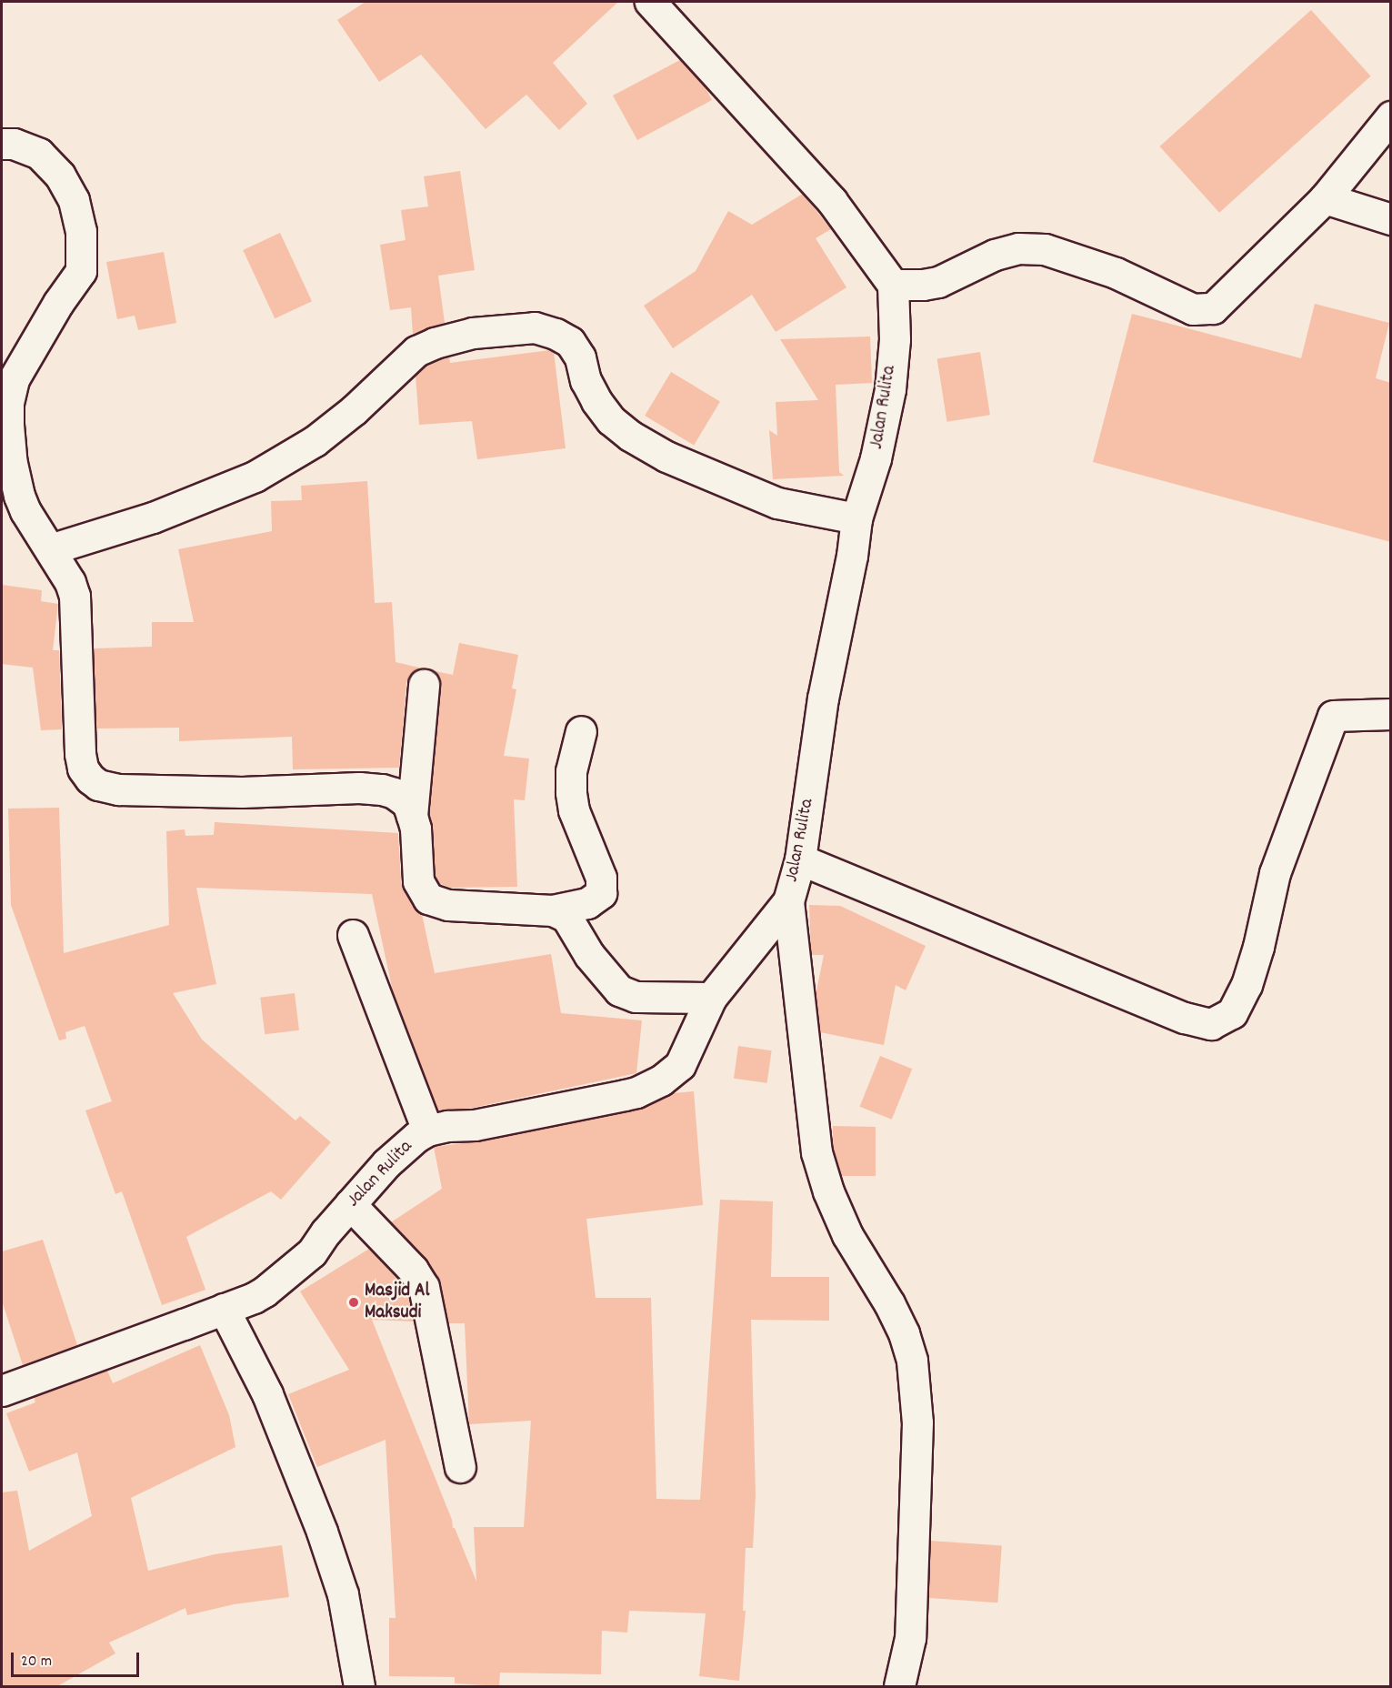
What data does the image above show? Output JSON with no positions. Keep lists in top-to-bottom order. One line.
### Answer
{"streets":{"street":["Jalan Rulita"]},"places":["Masjid Al Maksudi"],"scale_bar":"20 m"}
